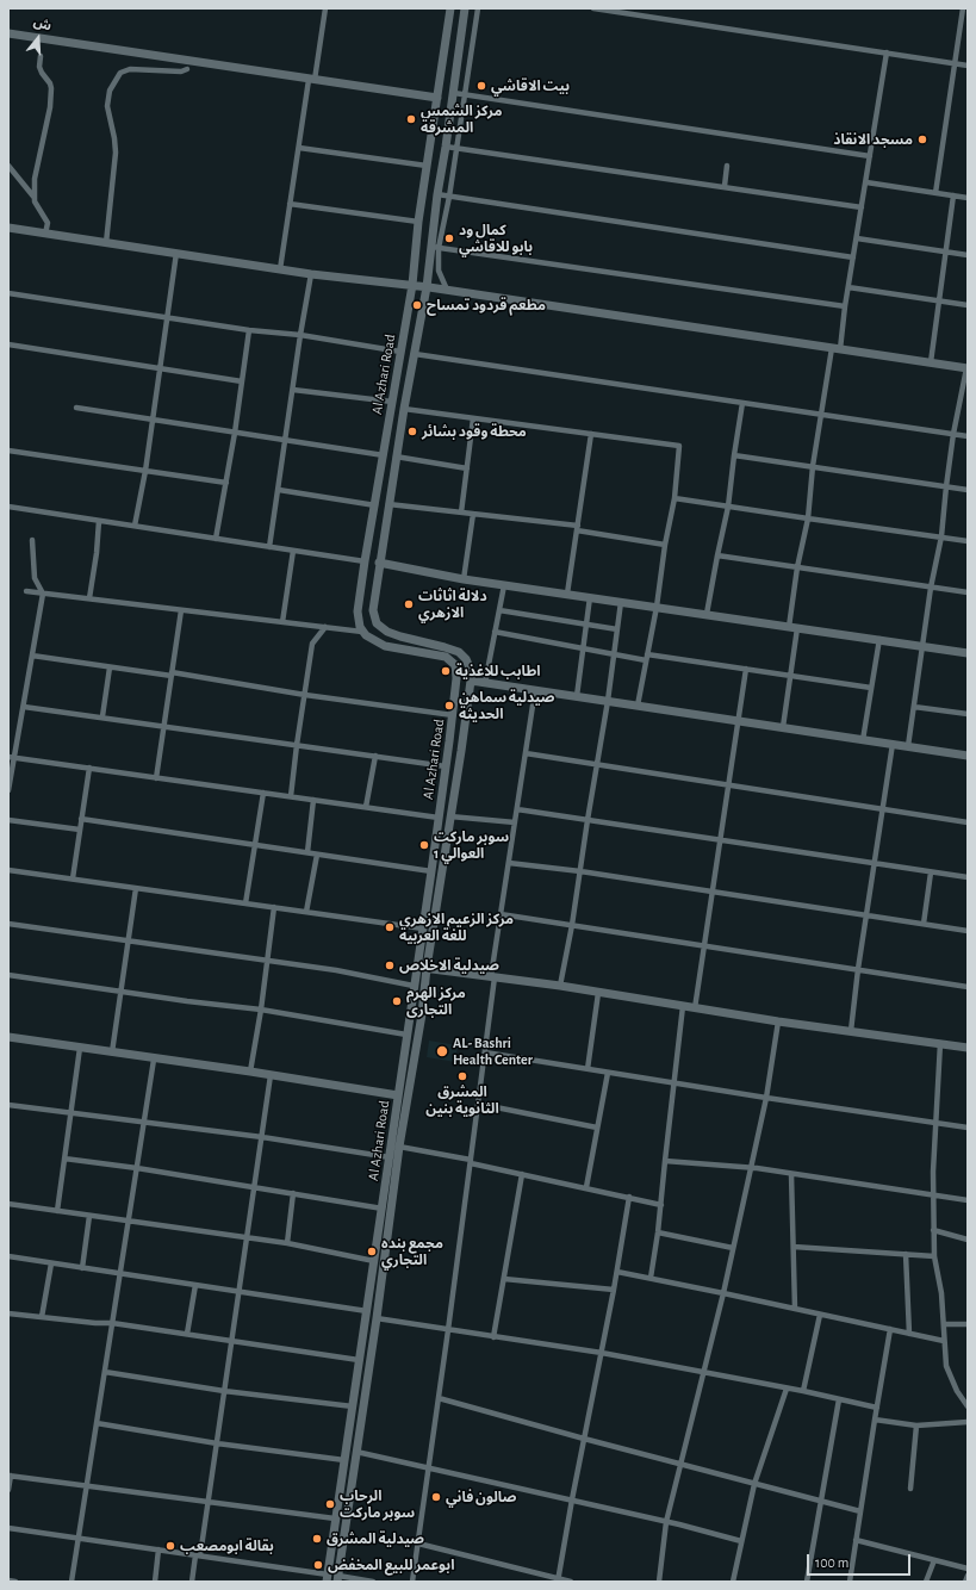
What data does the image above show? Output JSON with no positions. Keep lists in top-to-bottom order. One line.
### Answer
{"streets":{"street":["Al Azhari Road"]},"places":["بيت الاقاشي","مركز الشمس المشرقة","مسجد الانقاذ","كمال ود بابو للاقاشي","مطعم قردود تمساح","محطة وقود بشائر","دلالة اثاثات الازهري","اطابب للاغذية","صيدلية سماهن الحديثة","سوبر ماركت العوالي 1","مركز الزعيم الازهري للغة العربية","صيدلية الاخلاص","مركز الهرم التجارى","AL- Bashri Health Center","المشرق الثانوية بنين","مجمع بنده التجاري","صالون فاني","الرحاب سوبر ماركت","صيدلية المشرق","بقالة ابومصعب","ابوعمر للبيع المخفض"],"scale_bar":"100 m","north":"top"}
